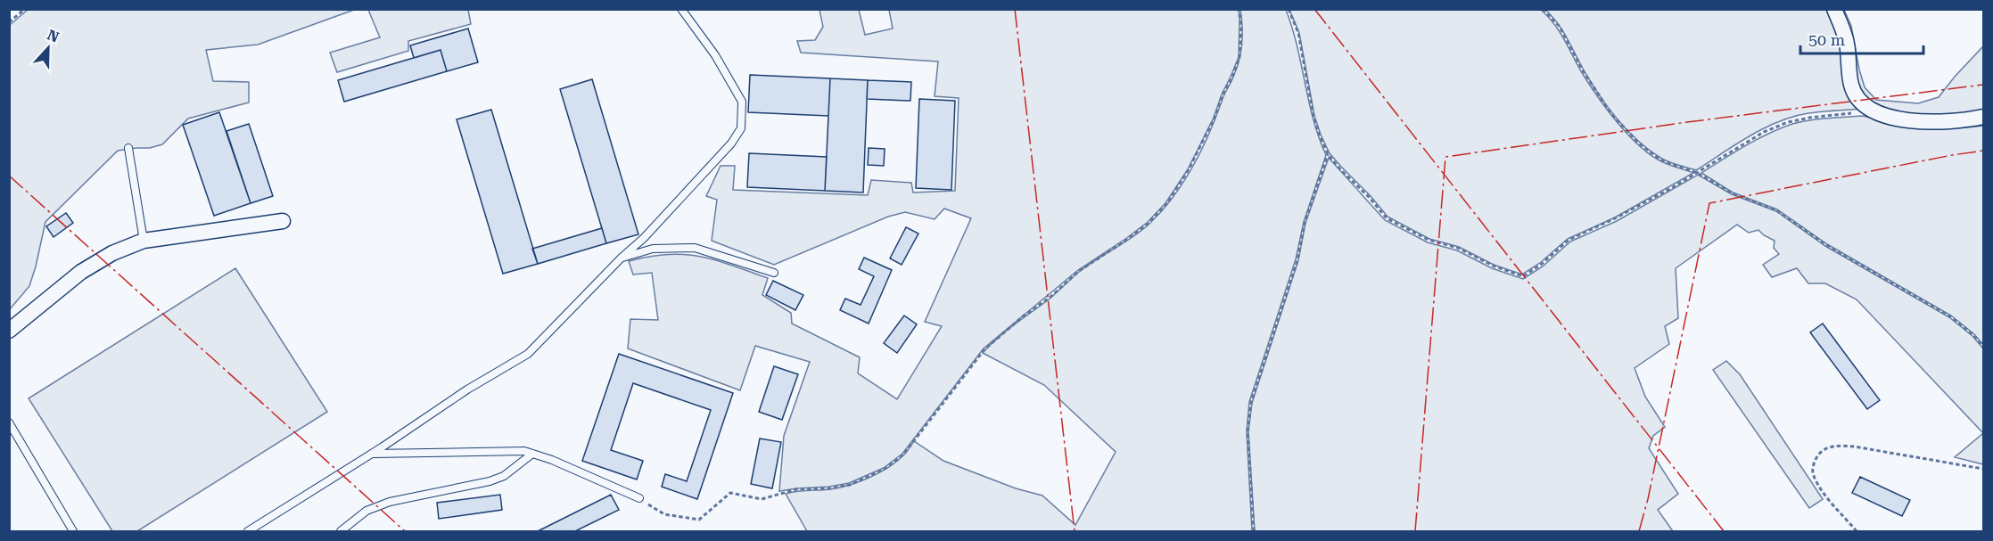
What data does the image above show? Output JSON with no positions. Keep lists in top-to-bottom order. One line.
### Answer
{"scale_bar":"50 m","north":"top"}
